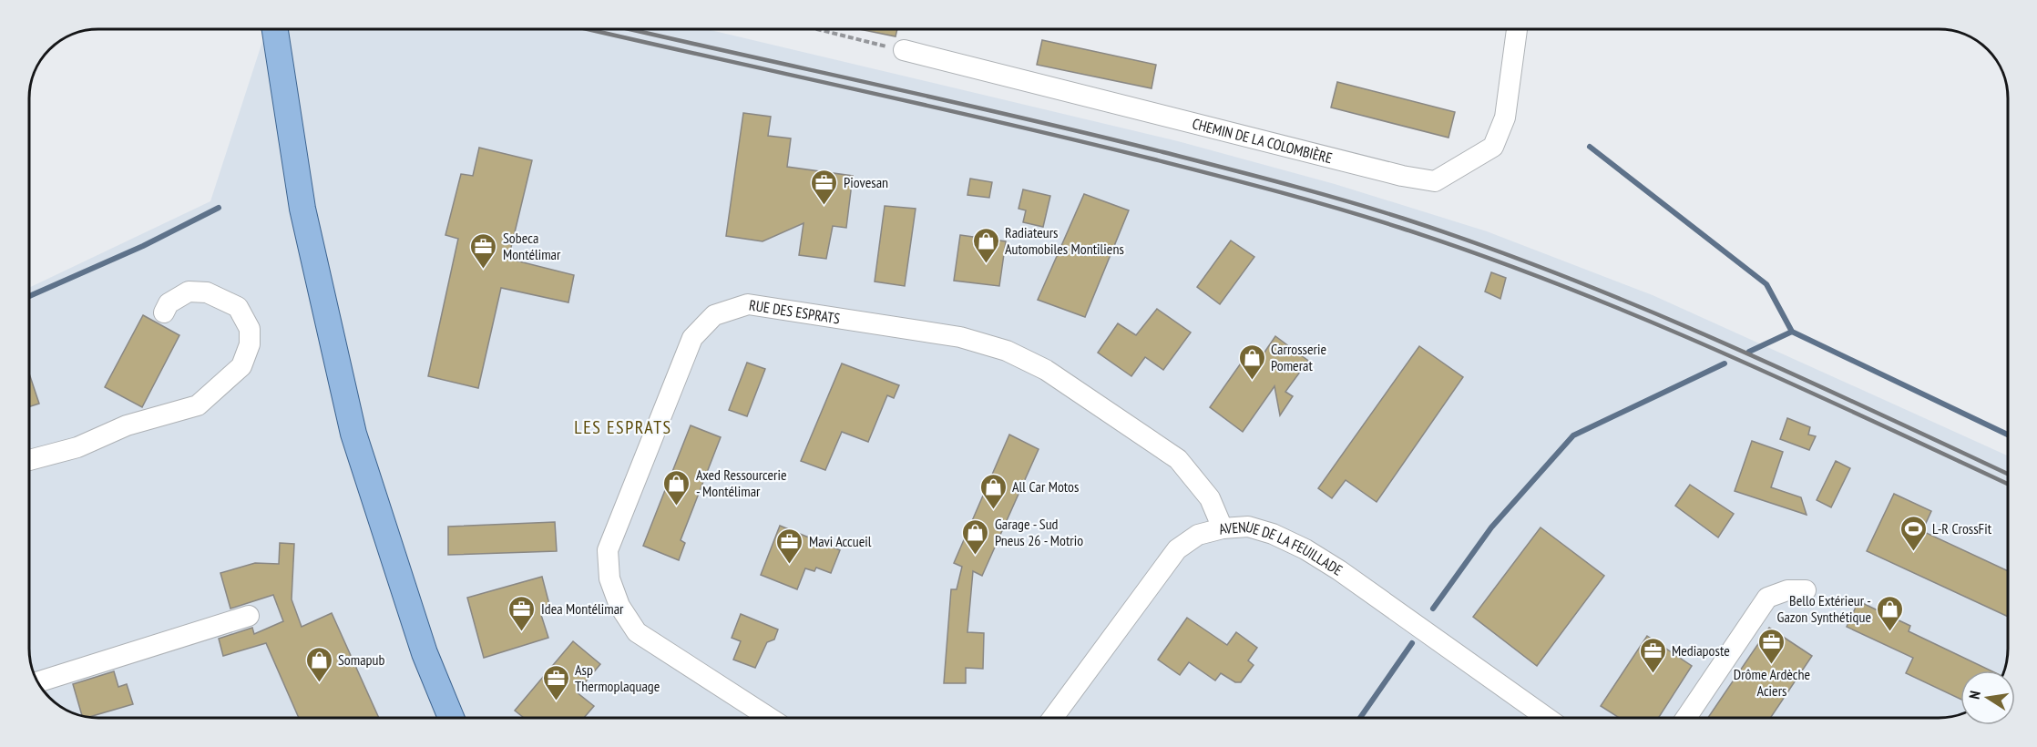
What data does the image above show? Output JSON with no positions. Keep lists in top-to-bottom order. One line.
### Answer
{"streets":{"street":["CHEMIN DE LA COLOMBIÈRE","RUE DES ESPRATS","AVENUE DE LA FEUILLADE"]},"crossings":[["RUE DES ESPRATS","AVENUE DE LA FEUILLADE"]],"districts":["LES ESPRATS"],"places":{"office":["Piovesan","Sobeca Montélimar","Mavi Accueil","Idea Montélimar","Drôme Ardèche Aciers","Mediaposte","Asp Thermoplaquage"],"shop":["Radiateurs Automobiles Montiliens","Carrosserie Pomerat","Axed Ressourcerie - Montélimar","All Car Motos","Garage - Sud Pneus 26 - Motrio","Bello Extérieur - Gazon Synthétique","Somapub"],"sports":["L-R CrossFit"]},"north":"left"}
